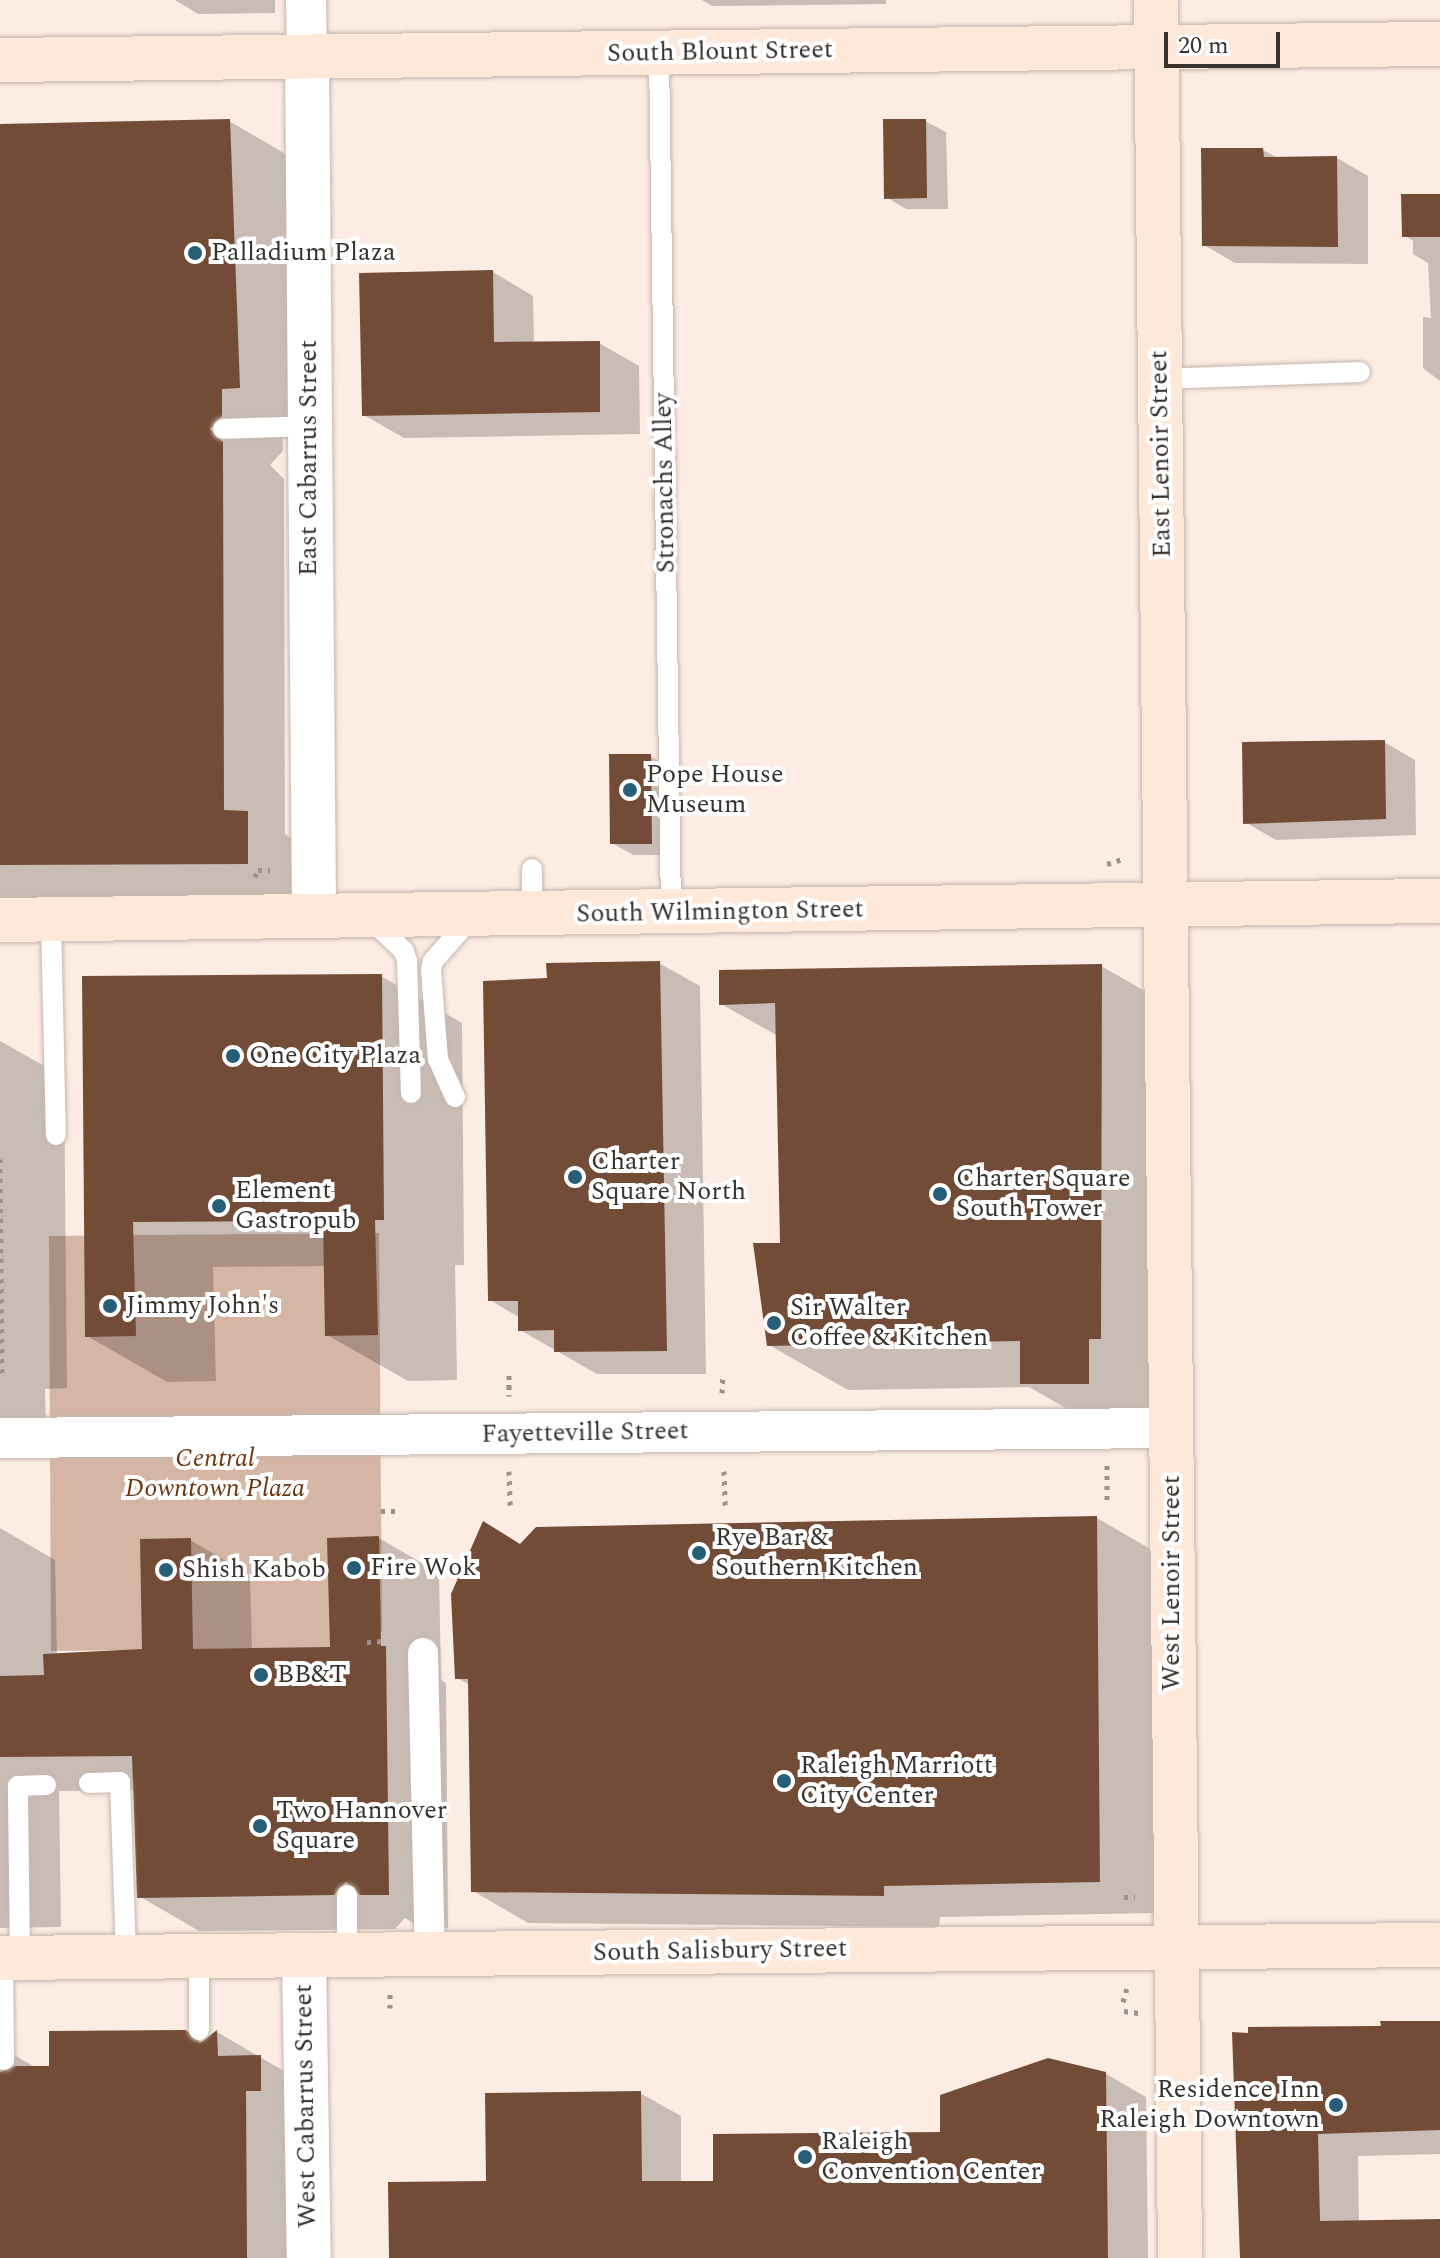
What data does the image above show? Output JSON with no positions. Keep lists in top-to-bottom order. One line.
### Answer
{"streets":{"main road":["South Blount Street","East Lenoir Street","South Wilmington Street","West Lenoir Street","South Salisbury Street"],"street":["East Cabarrus Street","Fayetteville Street","West Cabarrus Street"],"lane":["Stronachs Alley"]},"crossings":[["South Blount Street","East Lenoir Street"],["South Blount Street","East Cabarrus Street"],["South Blount Street","Stronachs Alley"],["East Lenoir Street","South Wilmington Street"],["East Lenoir Street","West Lenoir Street"],["East Cabarrus Street","South Wilmington Street"],["Stronachs Alley","South Wilmington Street"],["South Wilmington Street","West Lenoir Street"],["Fayetteville Street","West Lenoir Street"],["West Lenoir Street","South Salisbury Street"],["South Salisbury Street","West Cabarrus Street"]],"parks":["Central Downtown Plaza"],"places":["Palladium Plaza","Pope House Museum","One City Plaza","Charter Square North","Charter Square South Tower","Element Gastropub","Jimmy John's","Sir Walter Coffee & Kitchen","Rye Bar & Southern Kitchen","Fire Wok","Shish Kabob","BB&T","Raleigh Marriott City Center","Two Hannover Square","Residence Inn Raleigh Downtown","Raleigh Convention Center"],"scale_bar":"20 m"}
